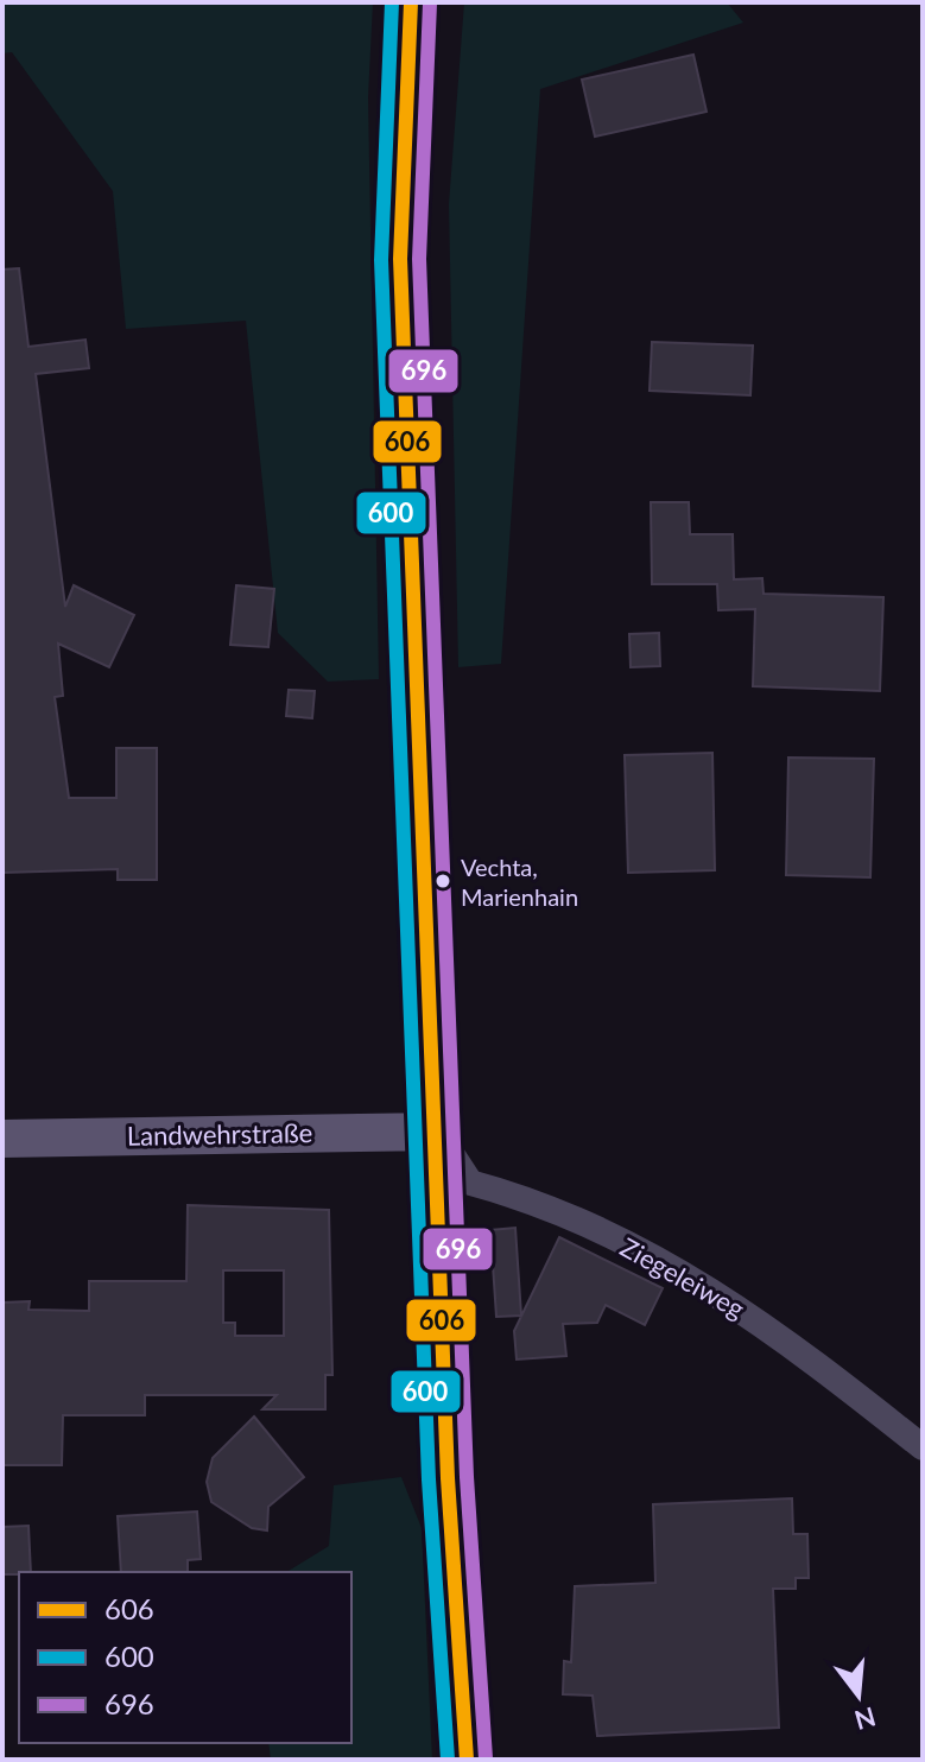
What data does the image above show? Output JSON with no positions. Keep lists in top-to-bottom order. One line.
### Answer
{"streets":{"main road":["Landwehrstraße"],"street":["Ziegeleiweg"]},"crossings":[["Landwehrstraße","Ziegeleiweg"]],"places":["Vechta, Marienhain"],"lines":["transit line 606","transit line 600","transit line 696"],"legend":["606","600","696"],"north":"bottom"}
